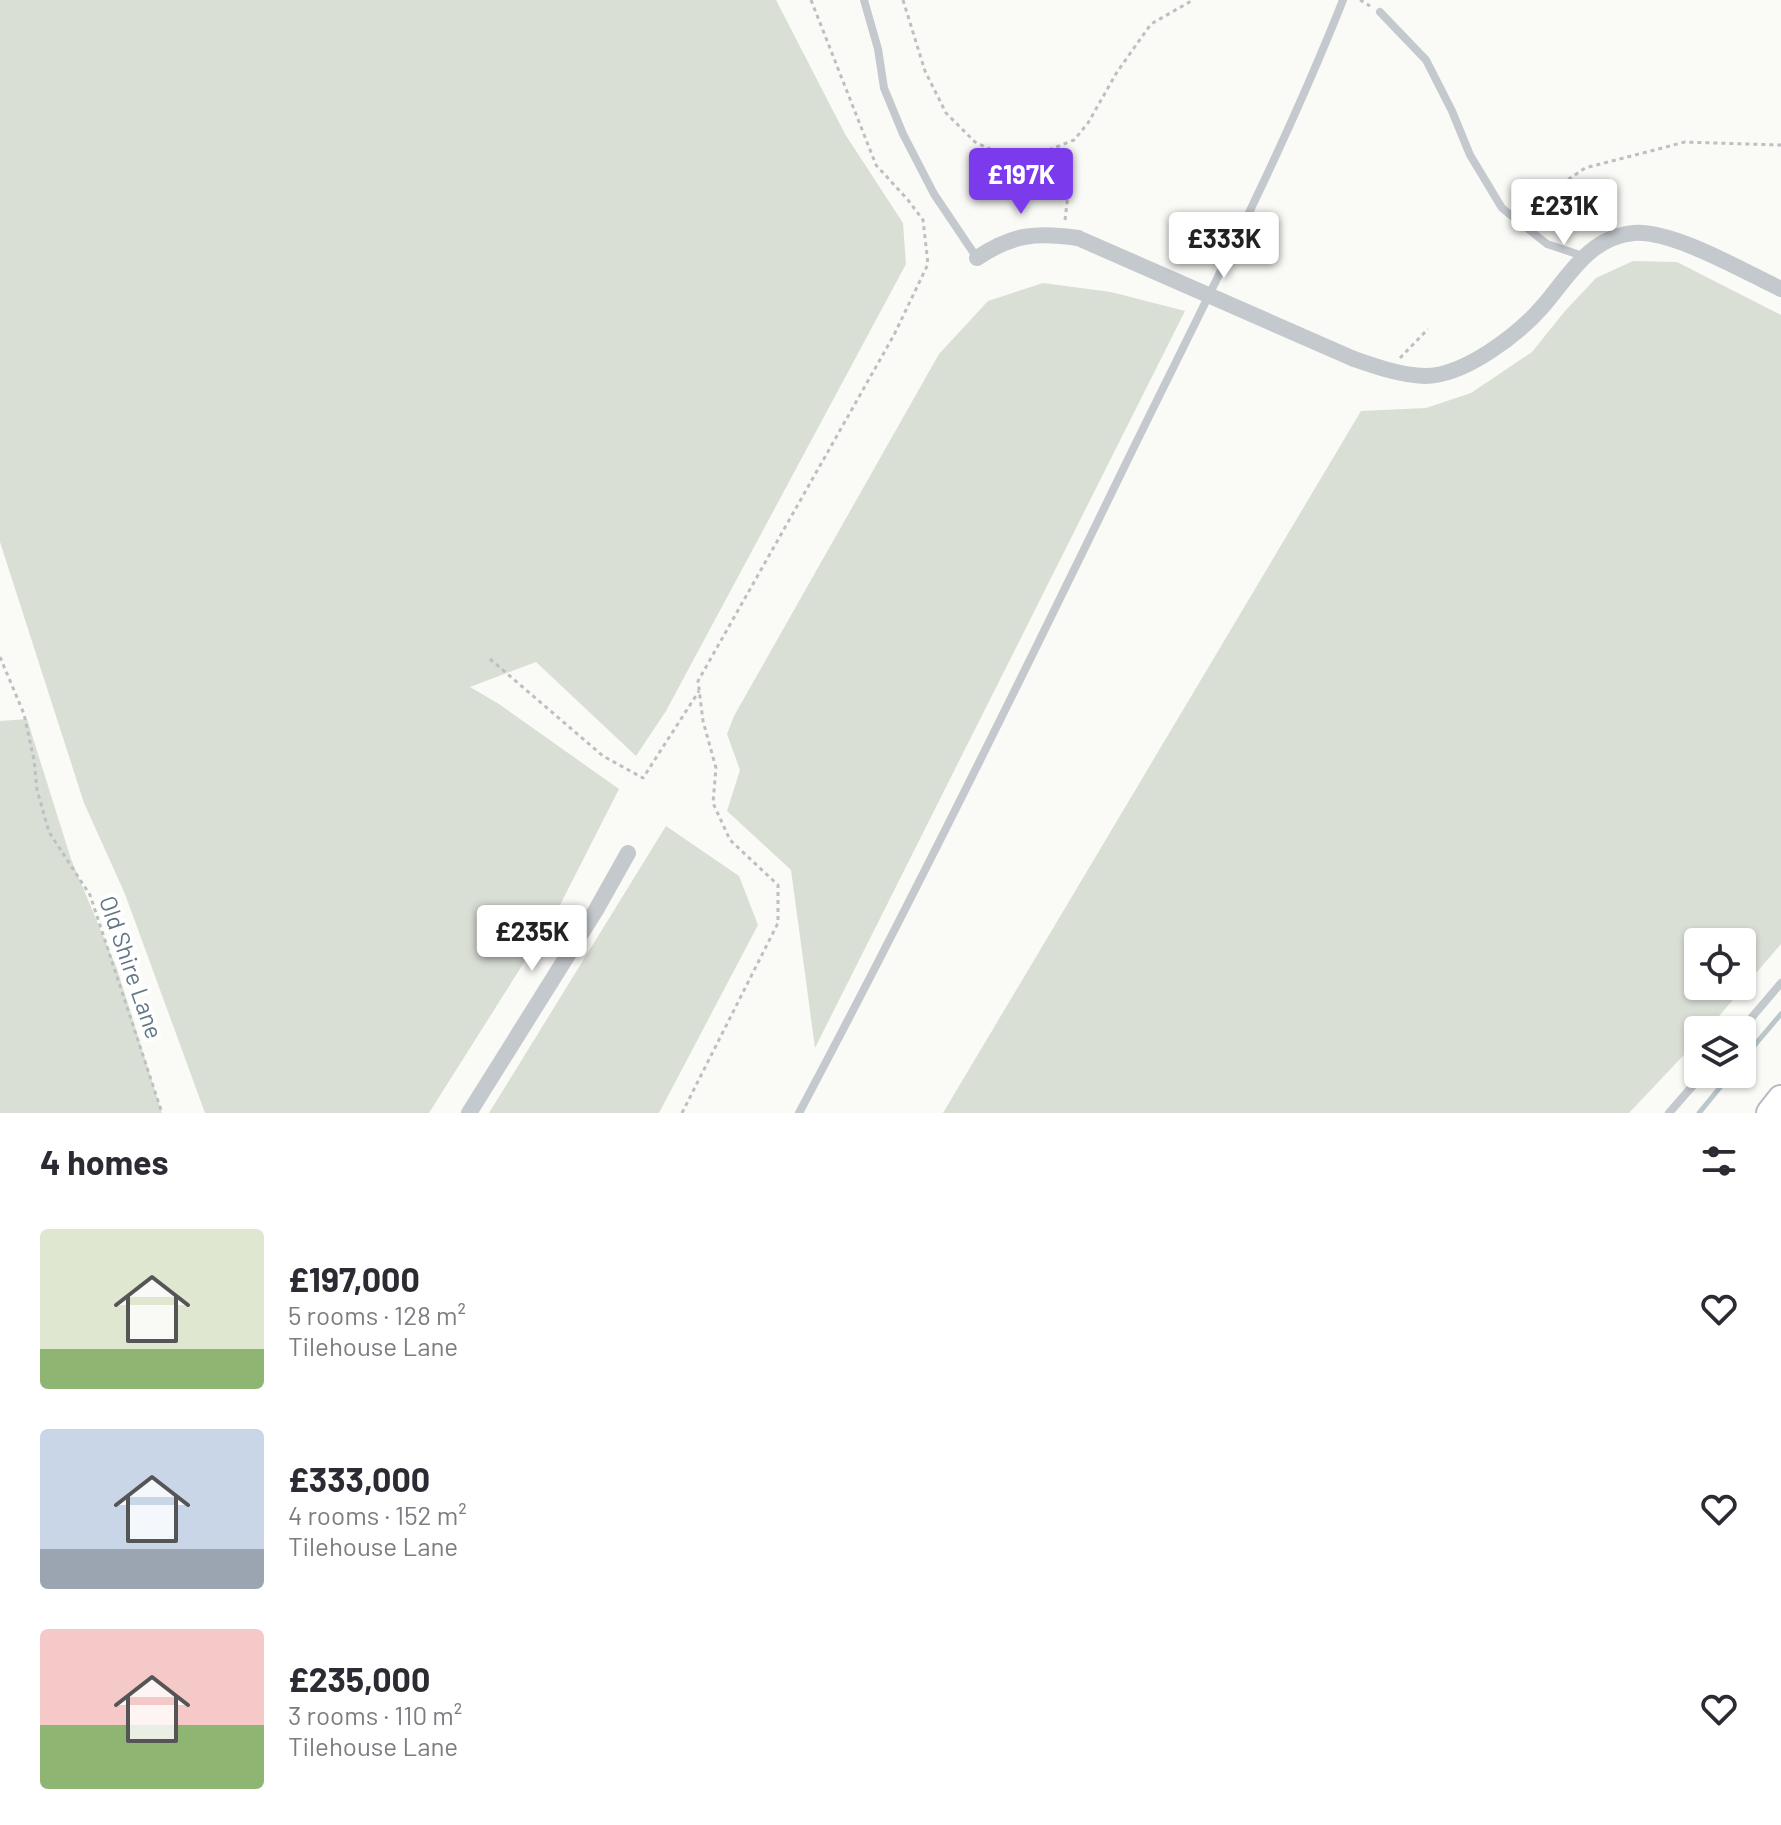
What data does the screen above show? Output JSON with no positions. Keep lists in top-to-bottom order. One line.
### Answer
{"streets":{"path":["Old Shire Lane"]},"page":{"price":["£197K","£231K","£333K","£235K"],"heading":"4 homes","list":[{"name":"£197,000","note":"5 rooms · 128 m² · Tilehouse Lane"},{"name":"£333,000","note":"4 rooms · 152 m² · Tilehouse Lane"},{"name":"£235,000","note":"3 rooms · 110 m² · Tilehouse Lane"}]}}
